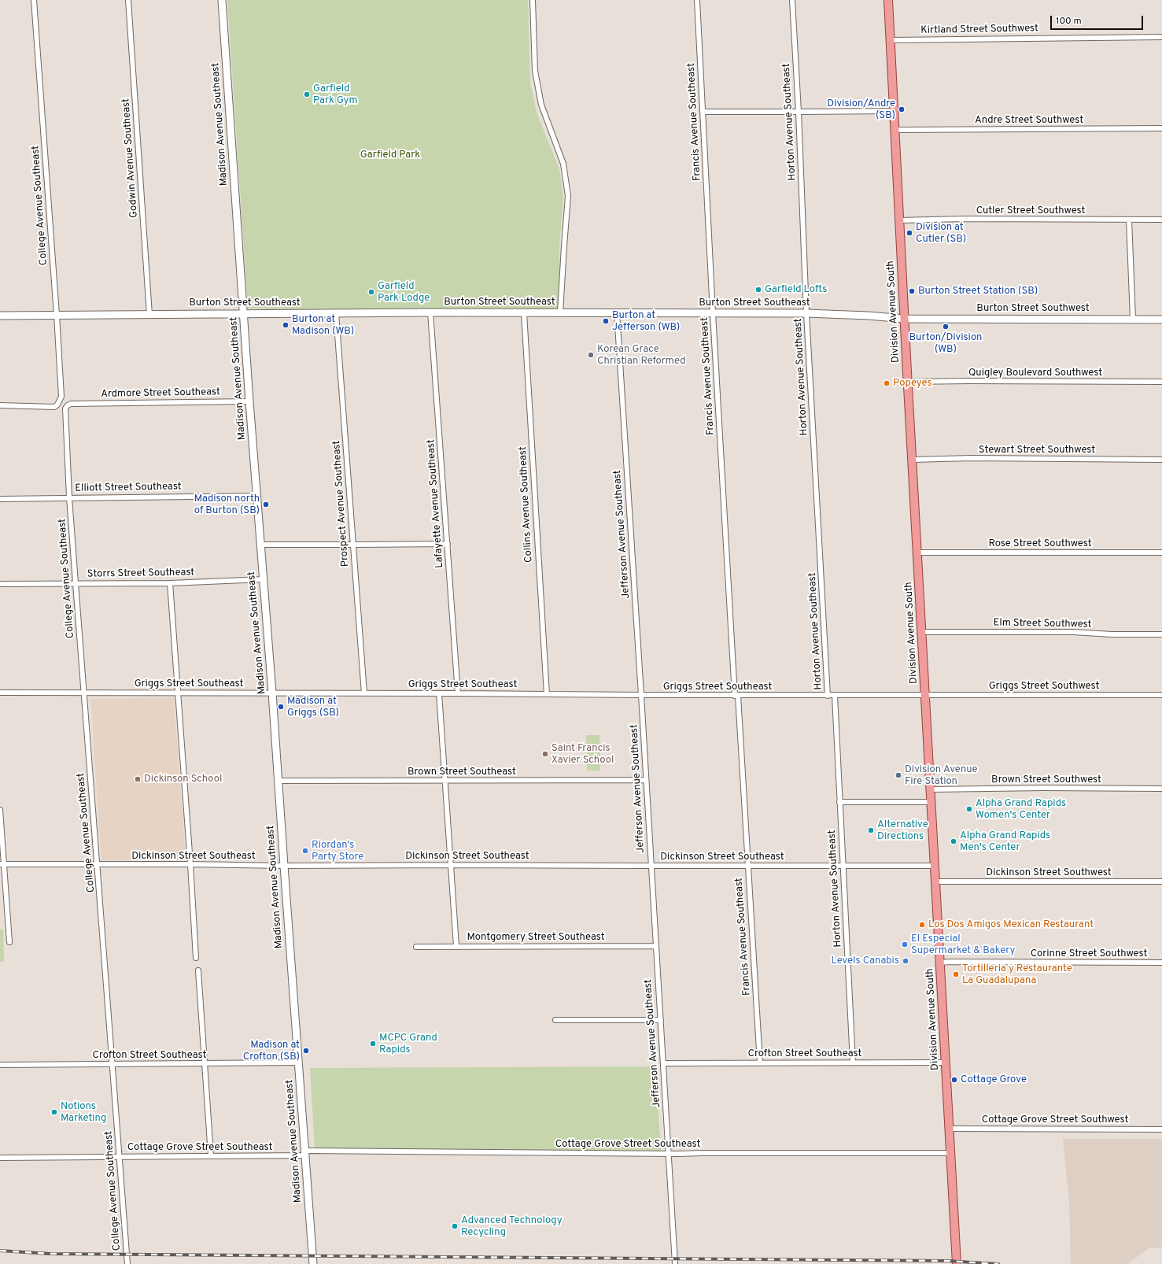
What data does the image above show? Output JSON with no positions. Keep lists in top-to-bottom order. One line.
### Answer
{"streets":{"main road":["Division Avenue South"],"street":["Kirtland Street Southwest","Andre Street Southwest","Francis Avenue Southeast","Horton Avenue Southeast","Madison Avenue Southeast","Godwin Avenue Southeast","College Avenue Southeast","Cutler Street Southwest","Burton Street Southeast","Burton Street Southwest","Quigley Boulevard Southwest","Ardmore Street Southeast","Stewart Street Southwest","Elliott Street Southeast","Prospect Avenue Southeast","Lafayette Avenue Southeast","Collins Avenue Southeast","Jefferson Avenue Southeast","Rose Street Southwest","Storrs Street Southeast","Elm Street Southwest","Griggs Street Southeast","Griggs Street Southwest","Brown Street Southeast","Brown Street Southwest","Dickinson Street Southeast","Dickinson Street Southwest","Montgomery Street Southeast","Corinne Street Southwest","Crofton Street Southeast","Cottage Grove Street Southwest","Cottage Grove Street Southeast"]},"crossings":[["Kirtland Street Southwest","Division Avenue South"],["Andre Street Southwest","Division Avenue South"],["Francis Avenue Southeast","Burton Street Southeast"],["Francis Avenue Southeast","Griggs Street Southeast"],["Francis Avenue Southeast","Dickinson Street Southeast"],["Francis Avenue Southeast","Crofton Street Southeast"],["Horton Avenue Southeast","Burton Street Southeast"],["Horton Avenue Southeast","Griggs Street Southeast"],["Horton Avenue Southeast","Dickinson Street Southeast"],["Horton Avenue Southeast","Crofton Street Southeast"],["Madison Avenue Southeast","Burton Street Southeast"],["Madison Avenue Southeast","Ardmore Street Southeast"],["Madison Avenue Southeast","Elliott Street Southeast"],["Madison Avenue Southeast","Storrs Street Southeast"],["Madison Avenue Southeast","Griggs Street Southeast"],["Madison Avenue Southeast","Brown Street Southeast"],["Madison Avenue Southeast","Dickinson Street Southeast"],["Madison Avenue Southeast","Crofton Street Southeast"],["Madison Avenue Southeast","Cottage Grove Street Southeast"],["Godwin Avenue Southeast","Burton Street Southeast"],["College Avenue Southeast","Burton Street Southeast"],["College Avenue Southeast","Ardmore Street Southeast"],["College Avenue Southeast","Elliott Street Southeast"],["College Avenue Southeast","Storrs Street Southeast"],["College Avenue Southeast","Griggs Street Southeast"],["College Avenue Southeast","Dickinson Street Southeast"],["College Avenue Southeast","Crofton Street Southeast"],["College Avenue Southeast","Cottage Grove Street Southeast"],["Cutler Street Southwest","Division Avenue South"],["Burton Street Southeast","Burton Street Southwest"],["Burton Street Southeast","Division Avenue South"],["Burton Street Southeast","Prospect Avenue Southeast"],["Burton Street Southeast","Lafayette Avenue Southeast"],["Burton Street Southeast","Collins Avenue Southeast"],["Burton Street Southeast","Jefferson Avenue Southeast"],["Burton Street Southwest","Division Avenue South"],["Division Avenue South","Quigley Boulevard Southwest"],["Division Avenue South","Stewart Street Southwest"],["Division Avenue South","Rose Street Southwest"],["Division Avenue South","Elm Street Southwest"],["Division Avenue South","Griggs Street Southeast"],["Division Avenue South","Griggs Street Southwest"],["Division Avenue South","Brown Street Southwest"],["Division Avenue South","Dickinson Street Southeast"],["Division Avenue South","Dickinson Street Southwest"],["Division Avenue South","Corinne Street Southwest"],["Division Avenue South","Crofton Street Southeast"],["Division Avenue South","Cottage Grove Street Southwest"],["Division Avenue South","Cottage Grove Street Southeast"],["Prospect Avenue Southeast","Griggs Street Southeast"],["Lafayette Avenue Southeast","Griggs Street Southeast"],["Collins Avenue Southeast","Griggs Street Southeast"],["Jefferson Avenue Southeast","Griggs Street Southeast"],["Jefferson Avenue Southeast","Brown Street Southeast"],["Jefferson Avenue Southeast","Dickinson Street Southeast"],["Jefferson Avenue Southeast","Montgomery Street Southeast"],["Jefferson Avenue Southeast","Crofton Street Southeast"],["Jefferson Avenue Southeast","Cottage Grove Street Southeast"],["Griggs Street Southeast","Griggs Street Southwest"]],"parks":["Garfield Park"],"places":["Garfield Park Gym","Division/Andre (SB)","Division at Cutler (SB)","Garfield Lofts","Burton Street Station (SB)","Garfield Park Lodge","Burton at Jefferson (WB)","Burton at Madison (WB)","Burton/Division (WB)","Korean Grace Christian Reformed","Popeyes","Madison north of Burton (SB)","Madison at Griggs (SB)","Saint Francis Xavier School","Division Avenue Fire Station","Dickinson School","Alpha Grand Rapids Women's Center","Alternative Directions","Alpha Grand Rapids Men's Center","Riordan's Party Store","Los Dos Amigos Mexican Restaurant","El Especial Supermarket & Bakery","Levels Canabis","Tortilleria y Restaurante La Guadalupana","MCPC Grand Rapids","Madison at Crofton (SB)","Cottage Grove","Notions Marketing","Advanced Technology Recycling"],"scale_bar":"100 m"}
